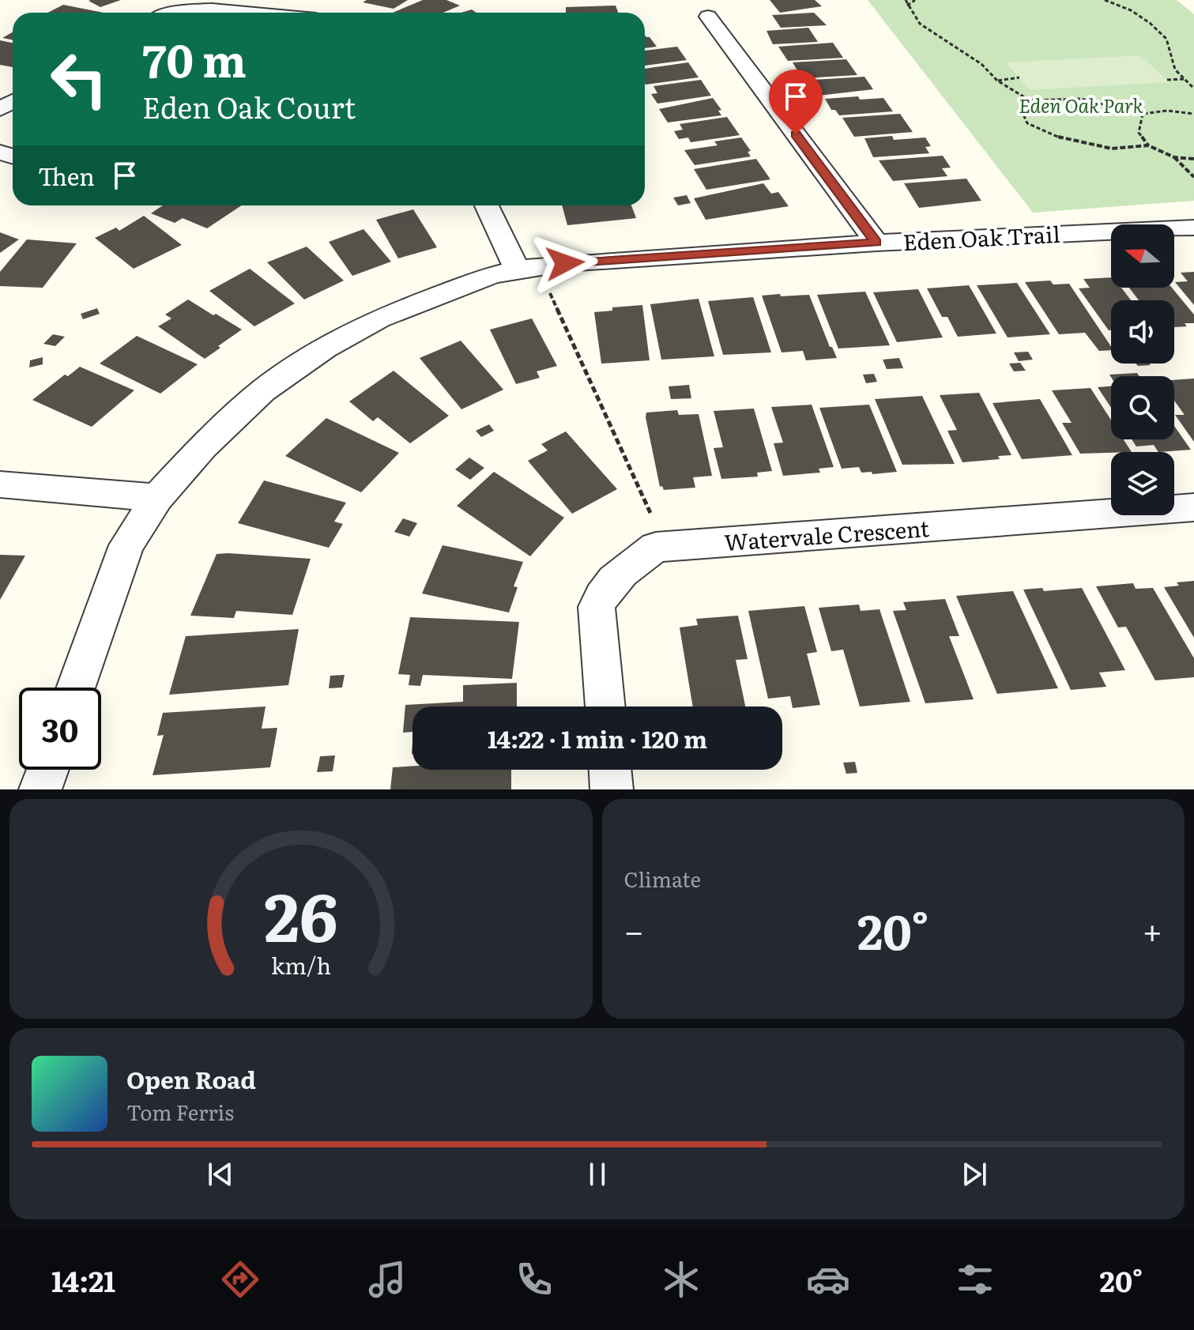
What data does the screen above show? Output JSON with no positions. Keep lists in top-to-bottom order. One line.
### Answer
{"streets":{"street":["Eden Oak Trail","Watervale Crescent"]},"parks":["Eden Oak Park"],"north":"left","page":{"turn":["70 m","Eden Oak Court"],"then":"Then","limit":"30","trip":"14:22 · 1 min · 120 m","tile":"Climate","heat":["−","20°","+"],"song":["Open Road","Tom Ferris"],"tabs":["14:21","20°"],"gauge":["26","km/h"]}}
